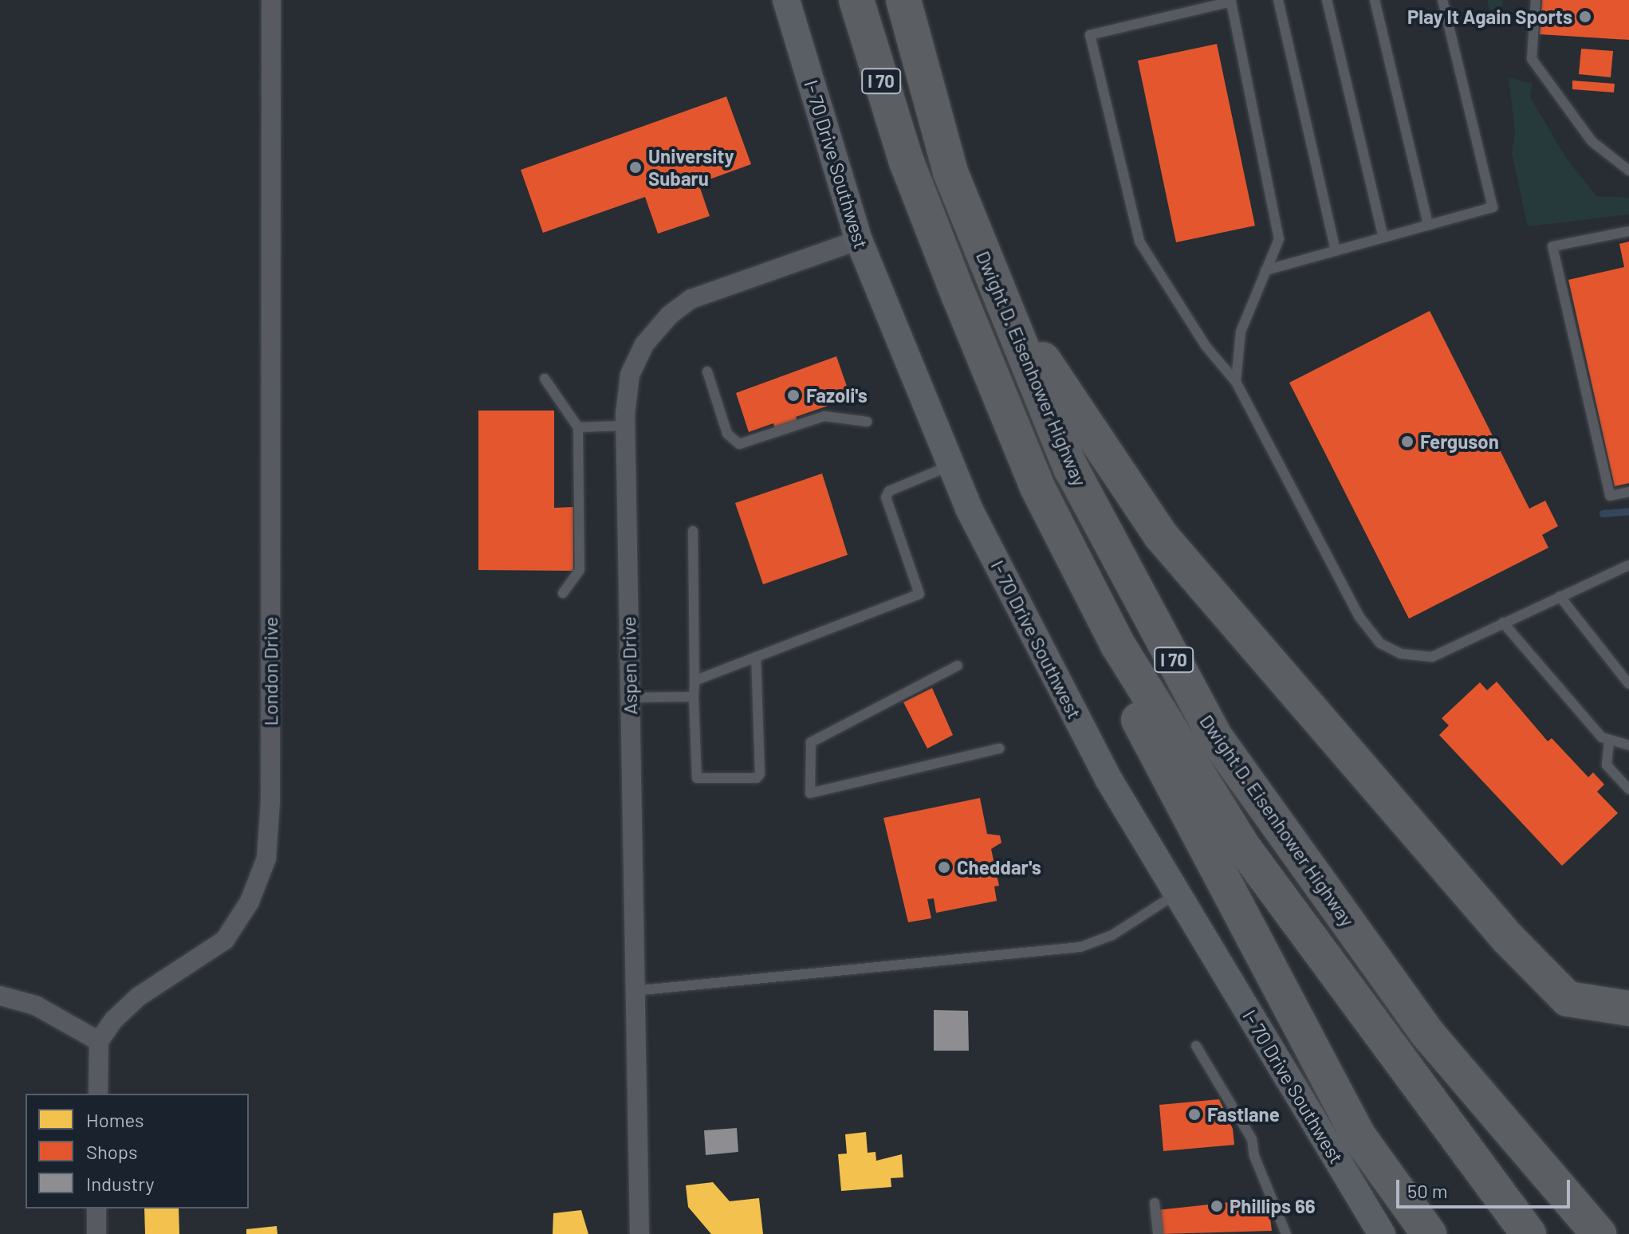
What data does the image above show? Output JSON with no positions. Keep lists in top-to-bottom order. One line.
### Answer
{"streets":{"highway":["I 70","Dwight D. Eisenhower Highway"],"street":["I- 70 Drive Southwest","Aspen Drive","London Drive"]},"crossings":[["I- 70 Drive Southwest","Aspen Drive"]],"places":["Play It Again Sports","University Subaru","Fazoli's","Ferguson","Cheddar's","Fastlane","Phillips 66"],"legend":["Homes","Shops","Industry"],"scale_bar":"50 m"}
